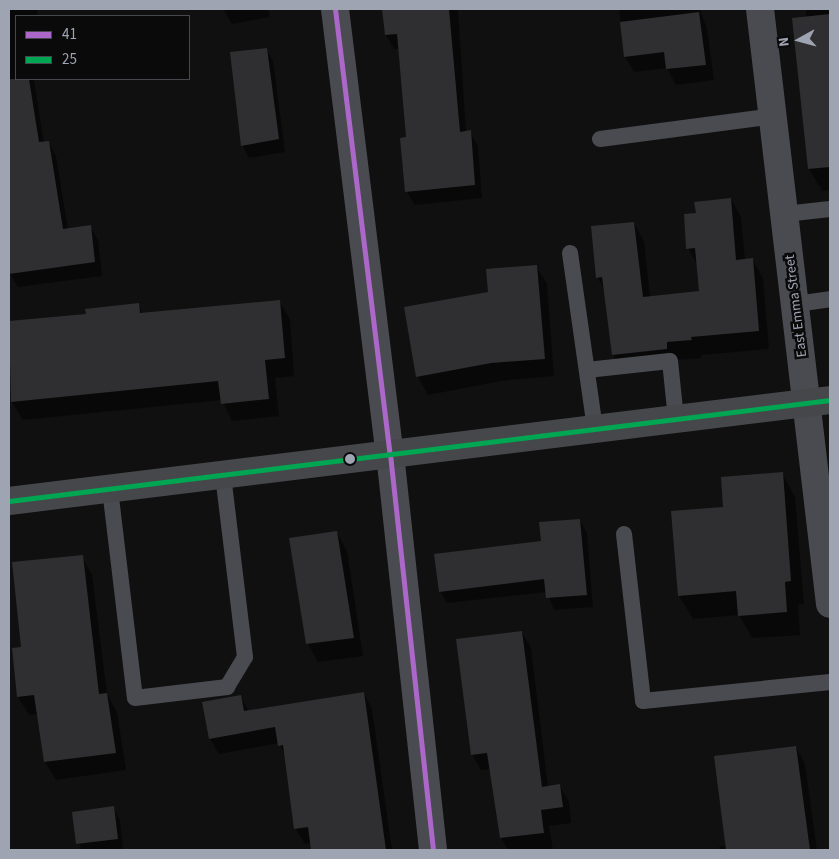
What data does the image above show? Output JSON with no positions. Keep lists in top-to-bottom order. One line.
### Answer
{"streets":{"street":["East Emma Street"]},"lines":["transit line 41","transit line 25"],"legend":["41","25"],"north":"left"}
